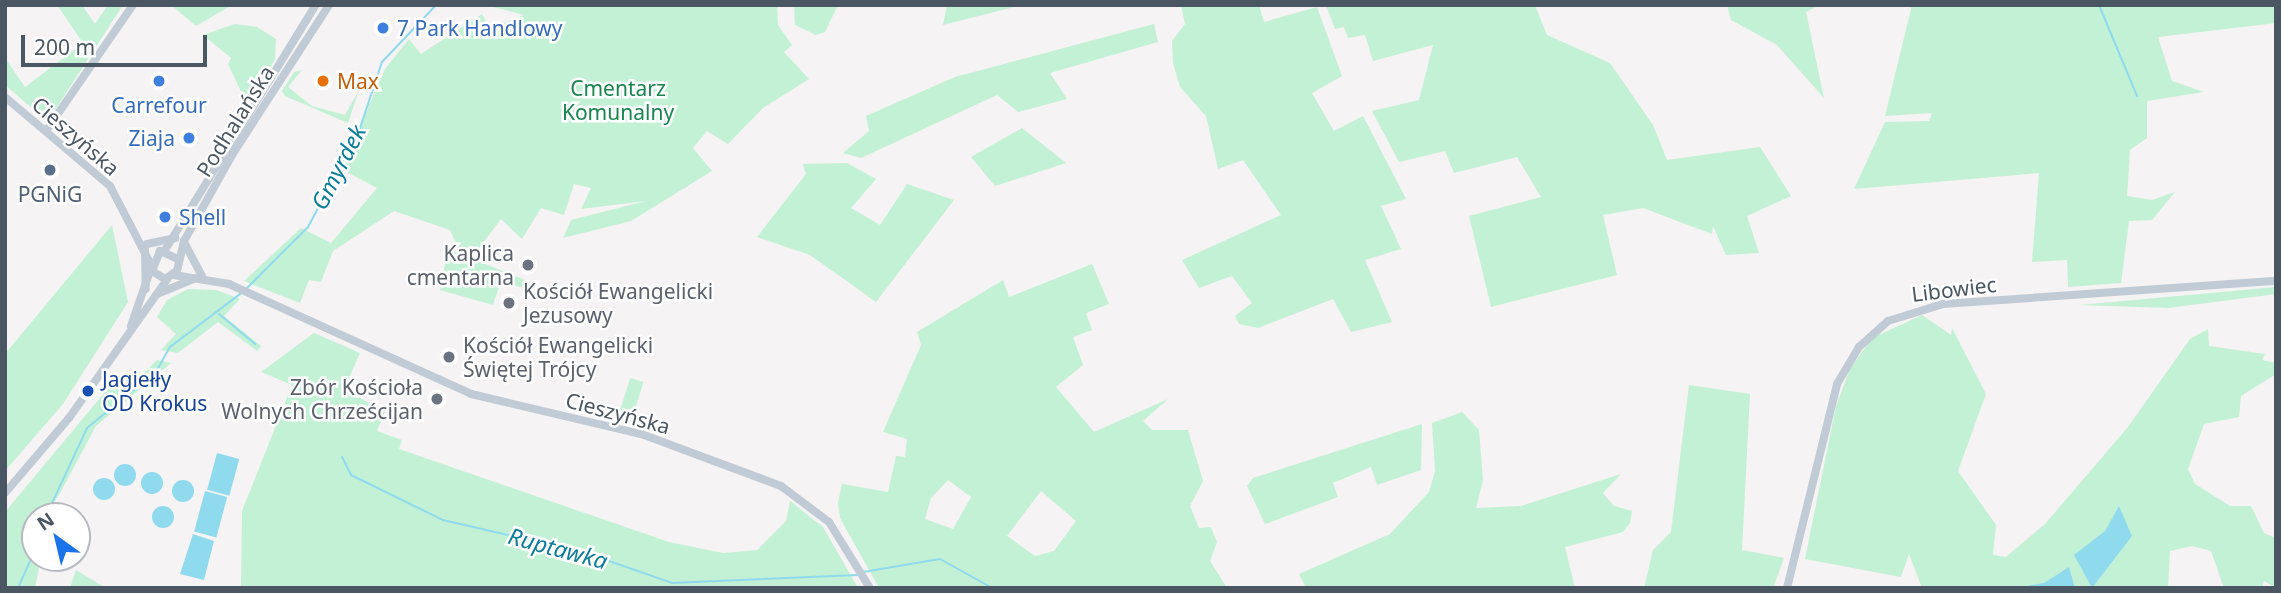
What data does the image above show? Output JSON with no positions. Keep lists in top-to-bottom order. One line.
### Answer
{"streets":{"street":["Podhalańska","Cieszyńska","Libowiec"]},"crossings":[["Podhalańska","Cieszyńska"]],"water":["Gmyrdek","Ruptawka"],"parks":["Cmentarz Komunalny"],"places":["7 Park Handlowy","Carrefour","Max","Ziaja","PGNiG","Shell","Kaplica cmentarna","Kościół Ewangelicki Jezusowy","Kościół Ewangelicki Świętej Trójcy","Jagiełły OD Krokus","Zbór Kościoła Wolnych Chrześcijan"],"scale_bar":"200 m","north":"top left"}
